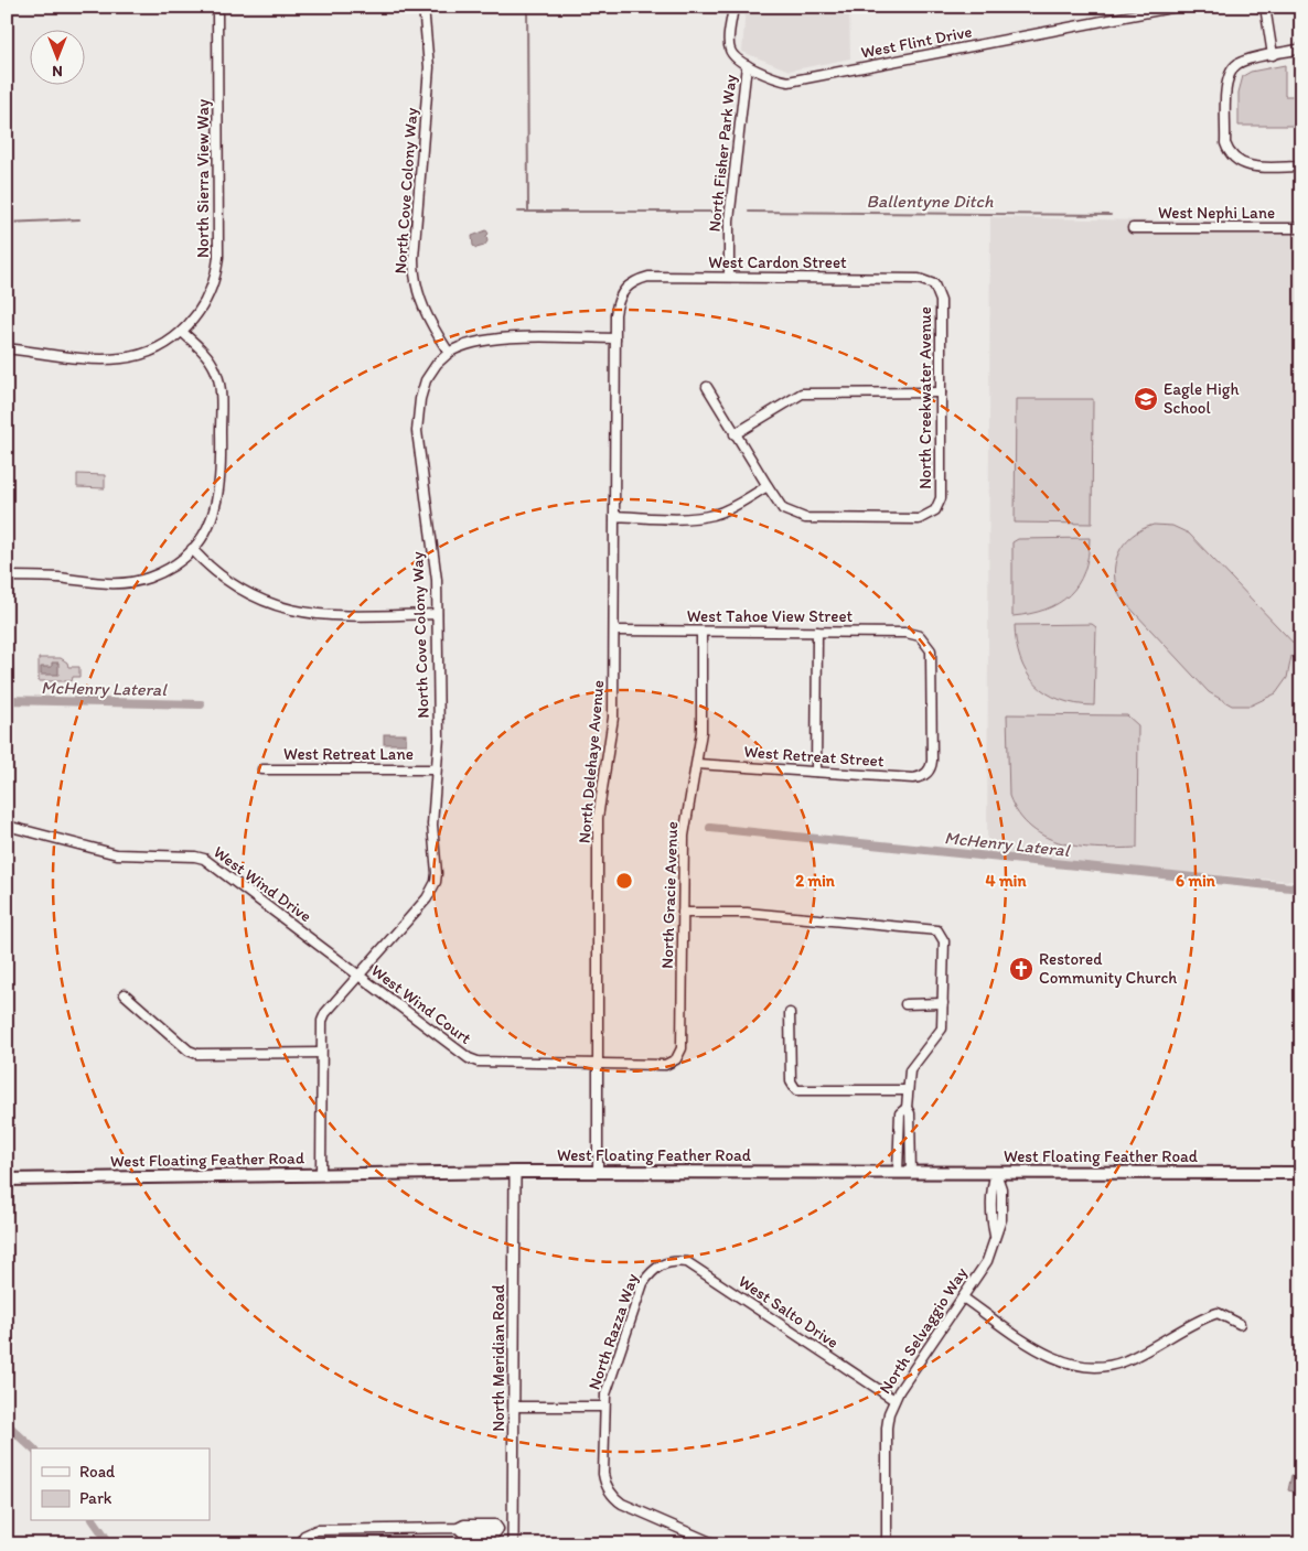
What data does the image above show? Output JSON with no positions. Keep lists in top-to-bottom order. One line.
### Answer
{"streets":{"main road":["West Floating Feather Road"],"street":["West Flint Drive","North Fisher Park Way","North Sierra View Way","North Cove Colony Way","West Nephi Lane","West Cardon Street","North Creekwater Avenue","West Tahoe View Street","West Retreat Lane","West Retreat Street","North Delehaye Avenue","West Wind Drive","North Gracie Avenue","West Wind Court","West Salto Drive","North Selvaggio Way","North Razza Way","North Meridian Road"]},"crossings":[["West Flint Drive","North Fisher Park Way"],["North Fisher Park Way","West Cardon Street"],["North Cove Colony Way","West Retreat Lane"],["North Cove Colony Way","West Wind Drive"],["North Cove Colony Way","West Wind Court"],["North Cove Colony Way","West Floating Feather Road"],["West Cardon Street","North Creekwater Avenue"],["West Cardon Street","North Delehaye Avenue"],["West Tahoe View Street","West Retreat Street"],["West Tahoe View Street","North Delehaye Avenue"],["West Tahoe View Street","North Gracie Avenue"],["West Retreat Street","North Gracie Avenue"],["North Delehaye Avenue","West Wind Court"],["North Delehaye Avenue","West Floating Feather Road"],["West Wind Drive","West Wind Court"],["North Gracie Avenue","West Wind Court"],["West Floating Feather Road","North Selvaggio Way"],["West Floating Feather Road","North Meridian Road"],["West Salto Drive","North Selvaggio Way"],["West Salto Drive","North Razza Way"]],"water":["Ballentyne Ditch","McHenry Lateral"],"places":{"school or university":["Eagle High School"],"church":["Restored Community Church"]},"legend":["Road","Park"],"north":"bottom","rings":["2 min","4 min","6 min"]}
